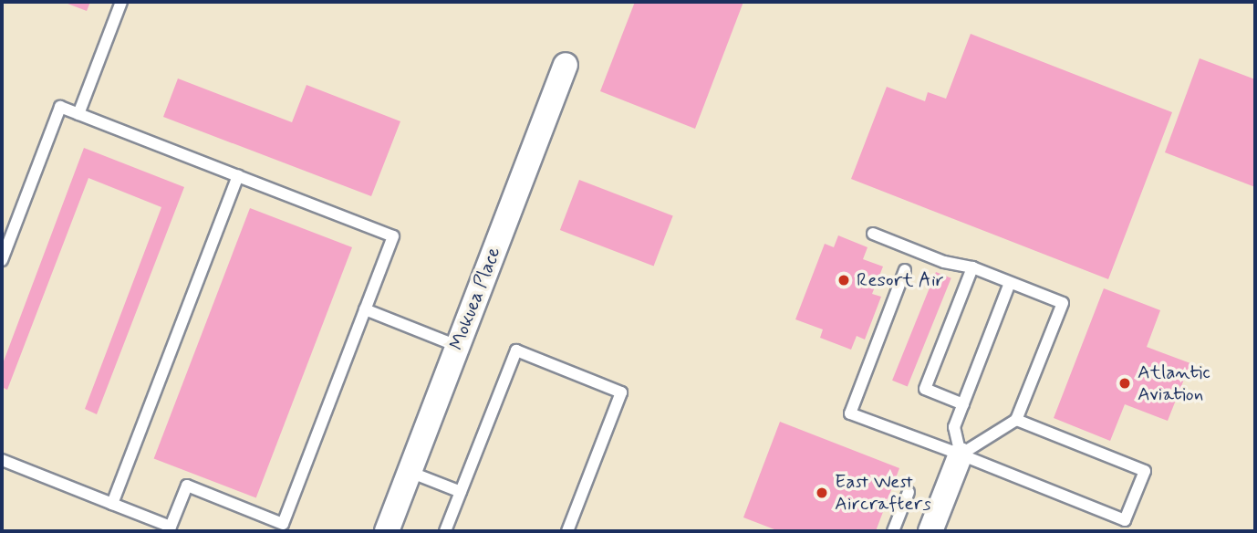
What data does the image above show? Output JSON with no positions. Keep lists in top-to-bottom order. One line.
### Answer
{"streets":{"street":["Mokuea Place"]},"places":["Resort Air","Atlantic Aviation","East West Aircrafters"]}
